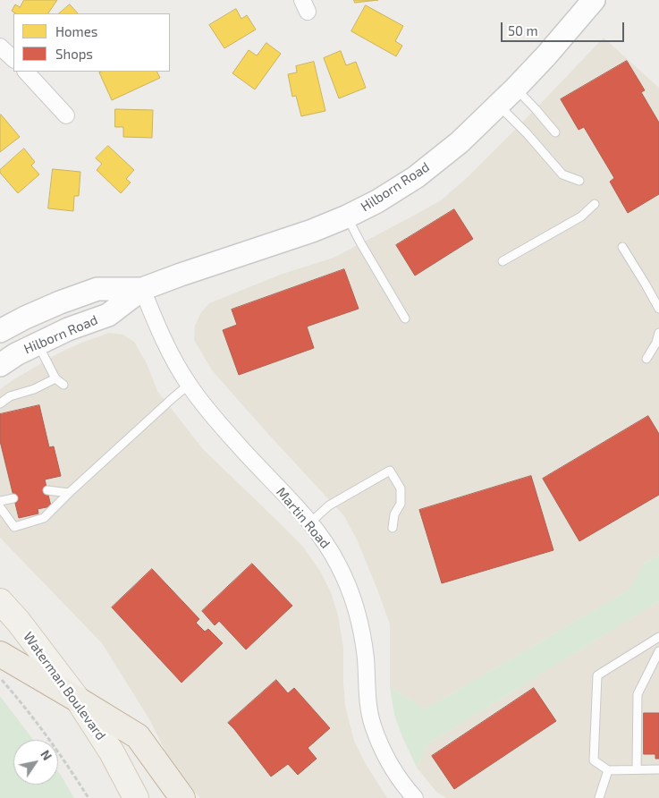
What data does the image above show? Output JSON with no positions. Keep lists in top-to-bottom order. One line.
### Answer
{"streets":{"main road":["Waterman Boulevard"],"street":["Hilborn Road","Martin Road"]},"crossings":[["Hilborn Road","Martin Road"]],"legend":["Homes","Shops"],"scale_bar":"50 m","north":"top right"}
